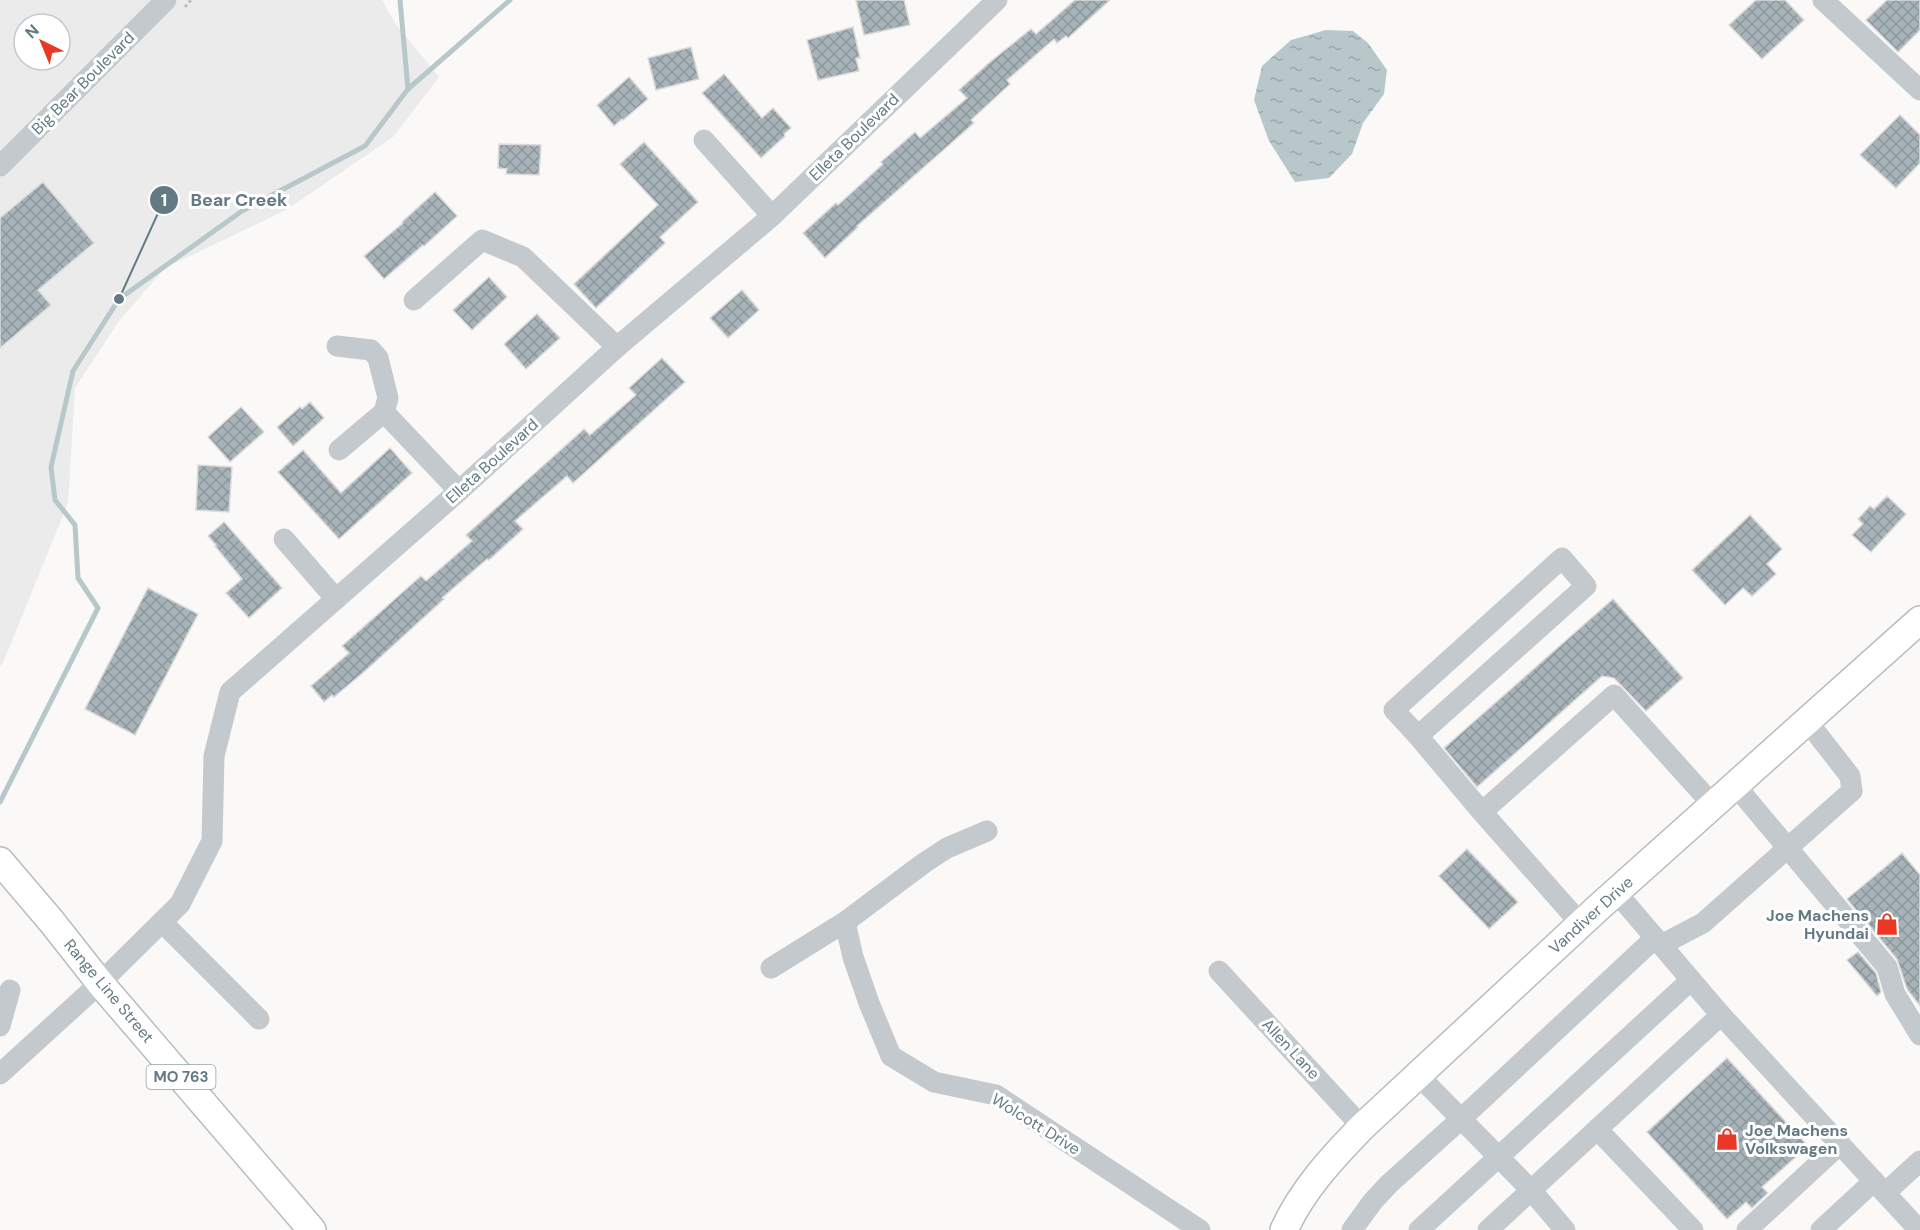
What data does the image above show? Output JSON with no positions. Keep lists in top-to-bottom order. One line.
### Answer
{"streets":{"main road":["Vandiver Drive","Range Line Street","MO 763"],"street":["Big Bear Boulevard","Elleta Boulevard","Allen Lane","Wolcott Drive"]},"crossings":[["Elleta Boulevard","Range Line Street"],["Vandiver Drive","Allen Lane"]],"places":{"other":["Bear Creek"],"shop":["Joe Machens Hyundai","Joe Machens Volkswagen"]},"north":"top left"}
